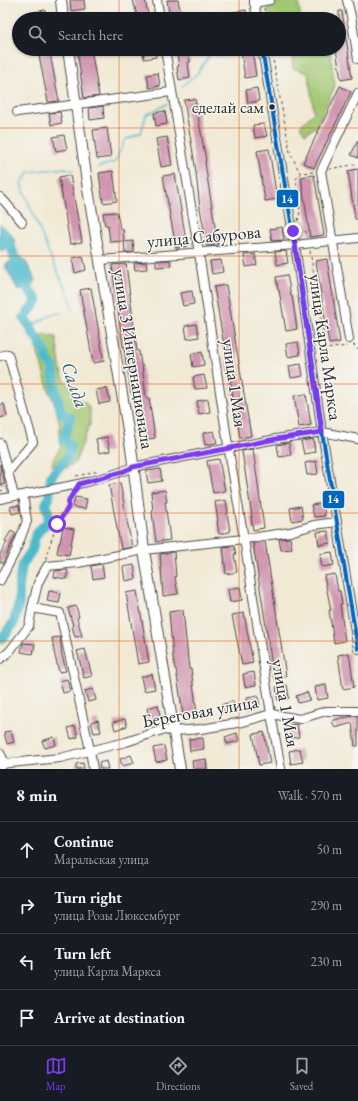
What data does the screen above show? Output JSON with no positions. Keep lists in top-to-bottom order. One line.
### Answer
{"streets":{"main road":["улица 3 Интернационала"],"street":["улица Сабурова","улица Карла Маркса","улица 1 Мая","Береговая улица"]},"crossings":[["улица Сабурова","улица Карла Маркса"],["улица Сабурова","улица 3 Интернационала"],["улица Сабурова","улица 1 Мая"],["улица 3 Интернационала","Береговая улица"],["улица 1 Мая","Береговая улица"]],"water":["Салда"],"places":["сделай сам"],"lines":["transit line 14"],"page":{"search":"Search here","heading":["8 min","Walk · 570 m"],"list":[["Continue","Маральская улица","50 m"],["Turn right","улица Розы Люксембург","290 m"],["Turn left","улица Карла Маркса","230 m"],"Arrive at destination"],"nav":["Map","Directions","Saved"]}}
